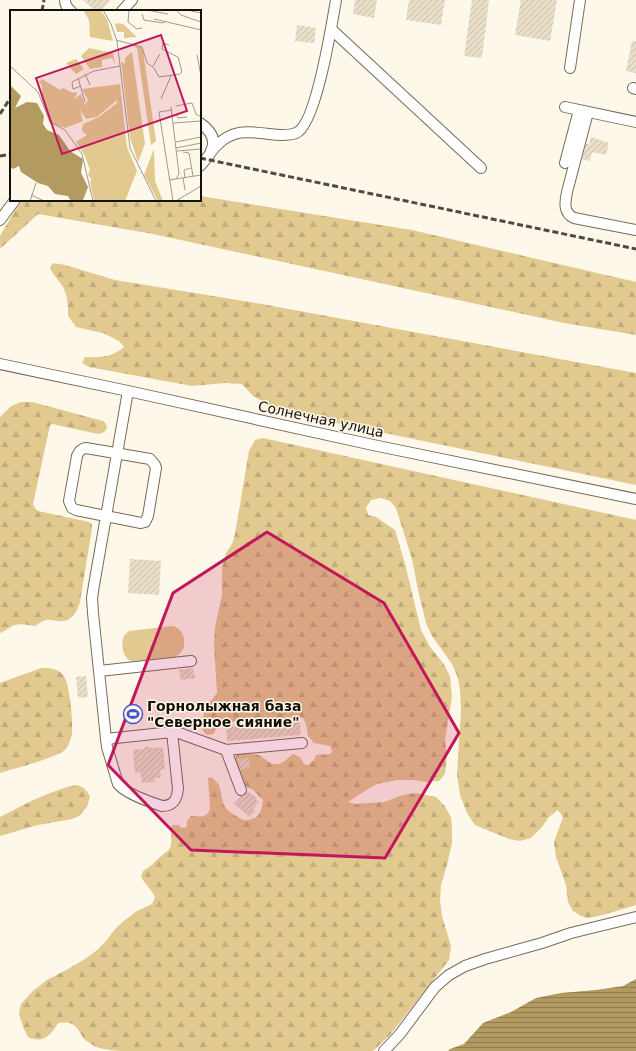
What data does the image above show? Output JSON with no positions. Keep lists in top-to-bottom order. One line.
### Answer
{"streets":{"street":["Солнечная улица"]},"places":{"sports":["Горнолыжная база \"Северное сияние\""]}}
